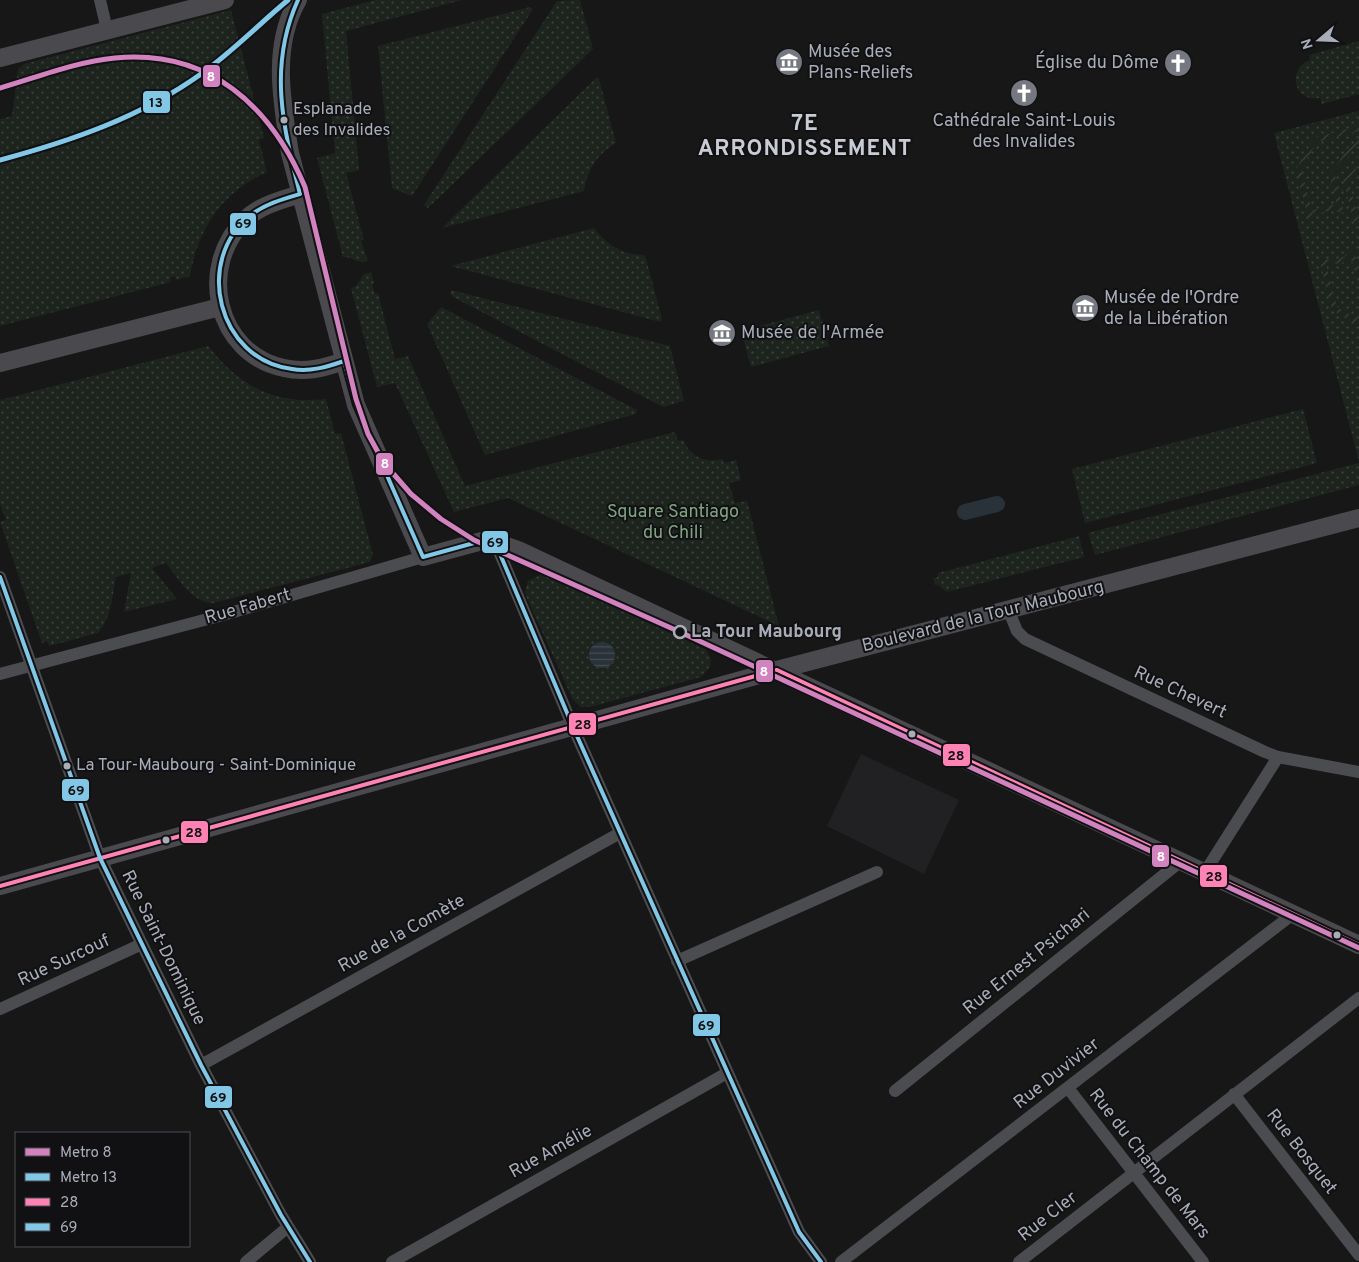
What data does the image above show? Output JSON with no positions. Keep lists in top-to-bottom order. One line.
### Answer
{"streets":{"main road":["Rue Fabert","Boulevard de la Tour Maubourg"],"street":["Rue Chevert","Rue de la Comète","Rue Saint-Dominique","Rue Surcouf","Rue Ernest Psichari","Rue Duvivier","Rue Amélie","Rue Bosquet","Rue du Champ de Mars","Rue Cler"]},"crossings":[["Rue Fabert","Rue Saint-Dominique"],["Boulevard de la Tour Maubourg","Rue Chevert"],["Boulevard de la Tour Maubourg","Rue Saint-Dominique"],["Rue de la Comète","Rue Saint-Dominique"],["Rue Saint-Dominique","Rue Surcouf"],["Rue Duvivier","Rue du Champ de Mars"],["Rue Bosquet","Rue Cler"],["Rue du Champ de Mars","Rue Cler"]],"districts":["7E ARRONDISSEMENT"],"parks":["Square Santiago du Chili"],"places":{"museum":["Musée des Plans-Reliefs","Musée de l'Ordre de la Libération","Musée de l'Armée"],"church":["Église du Dôme","Cathédrale Saint-Louis des Invalides"],"other":["Esplanade des Invalides","La Tour Maubourg","La Tour-Maubourg - Saint-Dominique"]},"lines":["metro line 13","transit line 69","metro line 8","transit line 28"],"legend":["Metro 8","Metro 13","28","69"],"north":"left"}
